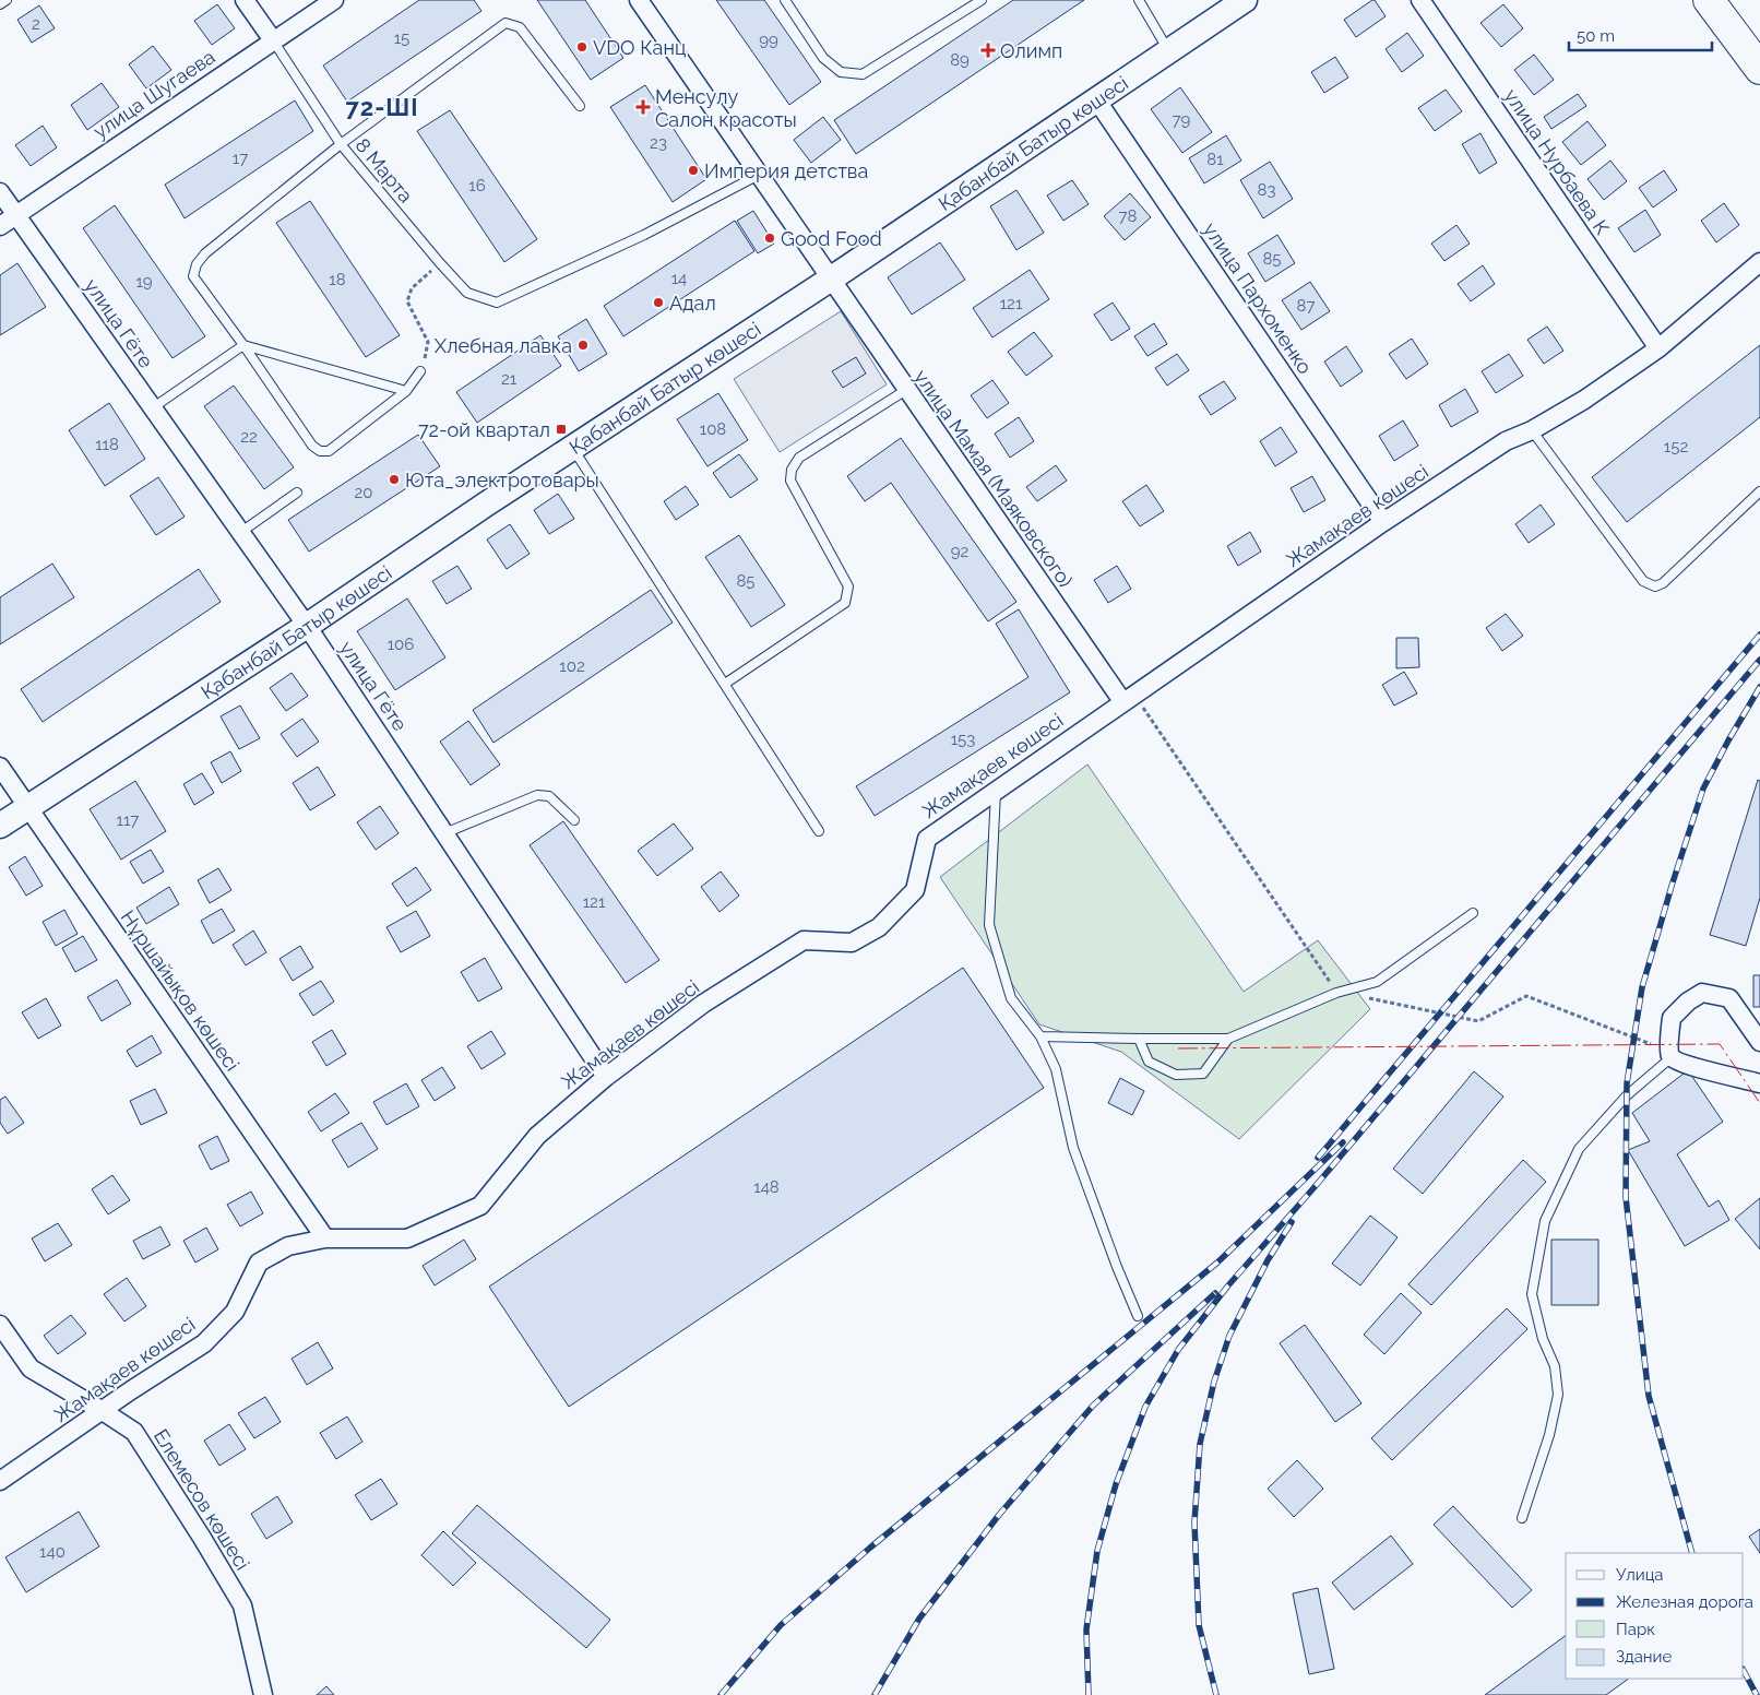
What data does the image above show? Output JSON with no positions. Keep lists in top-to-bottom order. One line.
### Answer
{"streets":{"main road":["Қабанбай Батыр көшесі"],"street":["улица Шугаева","улица Нурбаева К","улица Пархоменко","улица Гёте","улица Мамая (Маяковского)","Жамақаев көшесі","Нұршайықов көшесі","Елемесов көшесі"],"lane":["8 Марта"]},"crossings":[["улица Шугаева","8 Марта"],["улица Шугаева","улица Гёте"],["Қабанбай Батыр көшесі","улица Пархоменко"],["Қабанбай Батыр көшесі","улица Гёте"],["Қабанбай Батыр көшесі","улица Мамая (Маяковского)"],["Қабанбай Батыр көшесі","Нұршайықов көшесі"],["улица Нурбаева К","Жамақаев көшесі"],["8 Марта","улица Мамая (Маяковского)"],["улица Пархоменко","Жамақаев көшесі"],["улица Гёте","Жамақаев көшесі"],["улица Мамая (Маяковского)","Жамақаев көшесі"],["Жамақаев көшесі","Нұршайықов көшесі"],["Жамақаев көшесі","Елемесов көшесі"]],"districts":["72-ШІ"],"places":{"other":["VDO Канц","Империя детства","Good Food","Адал","Хлебная лавка","Юта_электротовары"],"health":["Олимп","Менсулу Салон красоты"],"transit":["72-ой квартал"]},"house_numbers":["2","15","99","89","79","23","17","81","16","83","78","85","14","18","19","121","87","21","108","22","118","152","20","92","85","106","102","153","117","121","148","140"],"legend":["Улица","Железная дорога","Парк","Здание"],"scale_bar":"50 m"}
